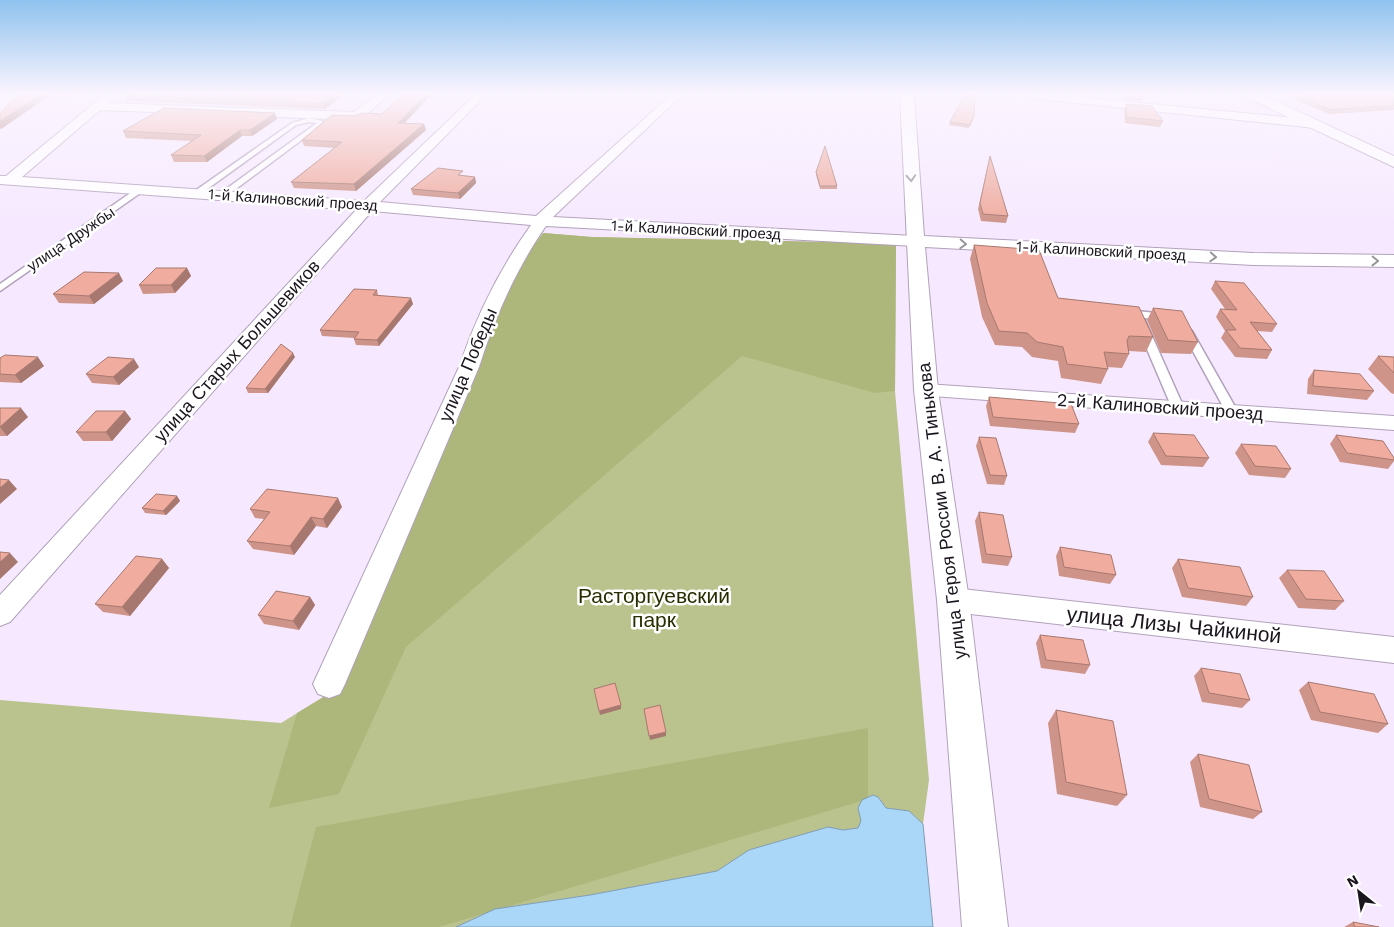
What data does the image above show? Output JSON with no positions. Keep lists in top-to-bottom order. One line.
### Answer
{"streets":{"street":["1-й Калиновский проезд","улица Старых Большевиков","улица Победы","2-й Калиновский проезд","улица Героя России В. А. Тинькова","улица Лизы Чайкиной"],"lane":["улица Дружбы"]},"crossings":[["1-й Калиновский проезд","улица Дружбы"],["1-й Калиновский проезд","улица Старых Большевиков"],["1-й Калиновский проезд","улица Победы"],["1-й Калиновский проезд","улица Героя России В. А. Тинькова"],["2-й Калиновский проезд","улица Героя России В. А. Тинькова"],["улица Героя России В. А. Тинькова","улица Лизы Чайкиной"]],"parks":["Расторгуевский парк"],"north":"top left"}
